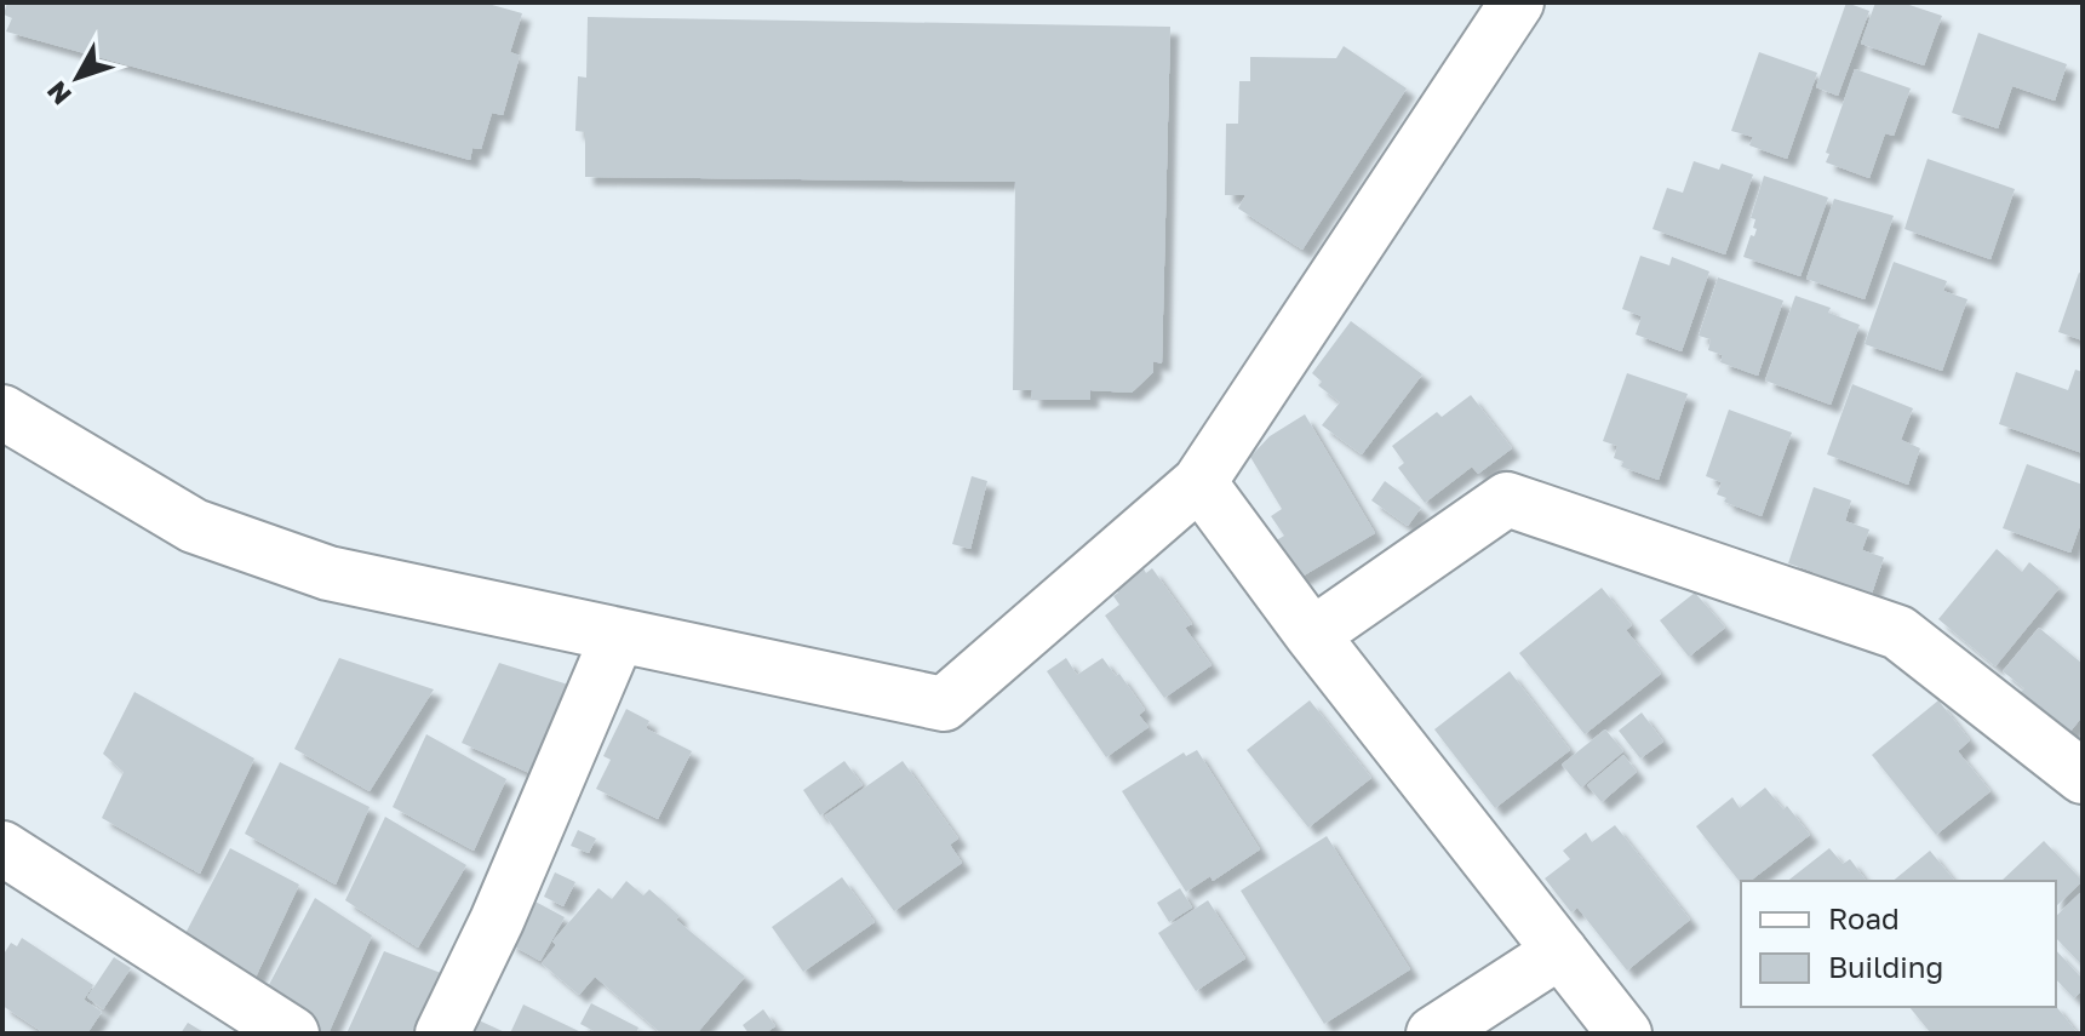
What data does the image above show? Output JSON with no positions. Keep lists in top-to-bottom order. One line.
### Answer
{"legend":["Road","Building"],"north":"bottom left"}
